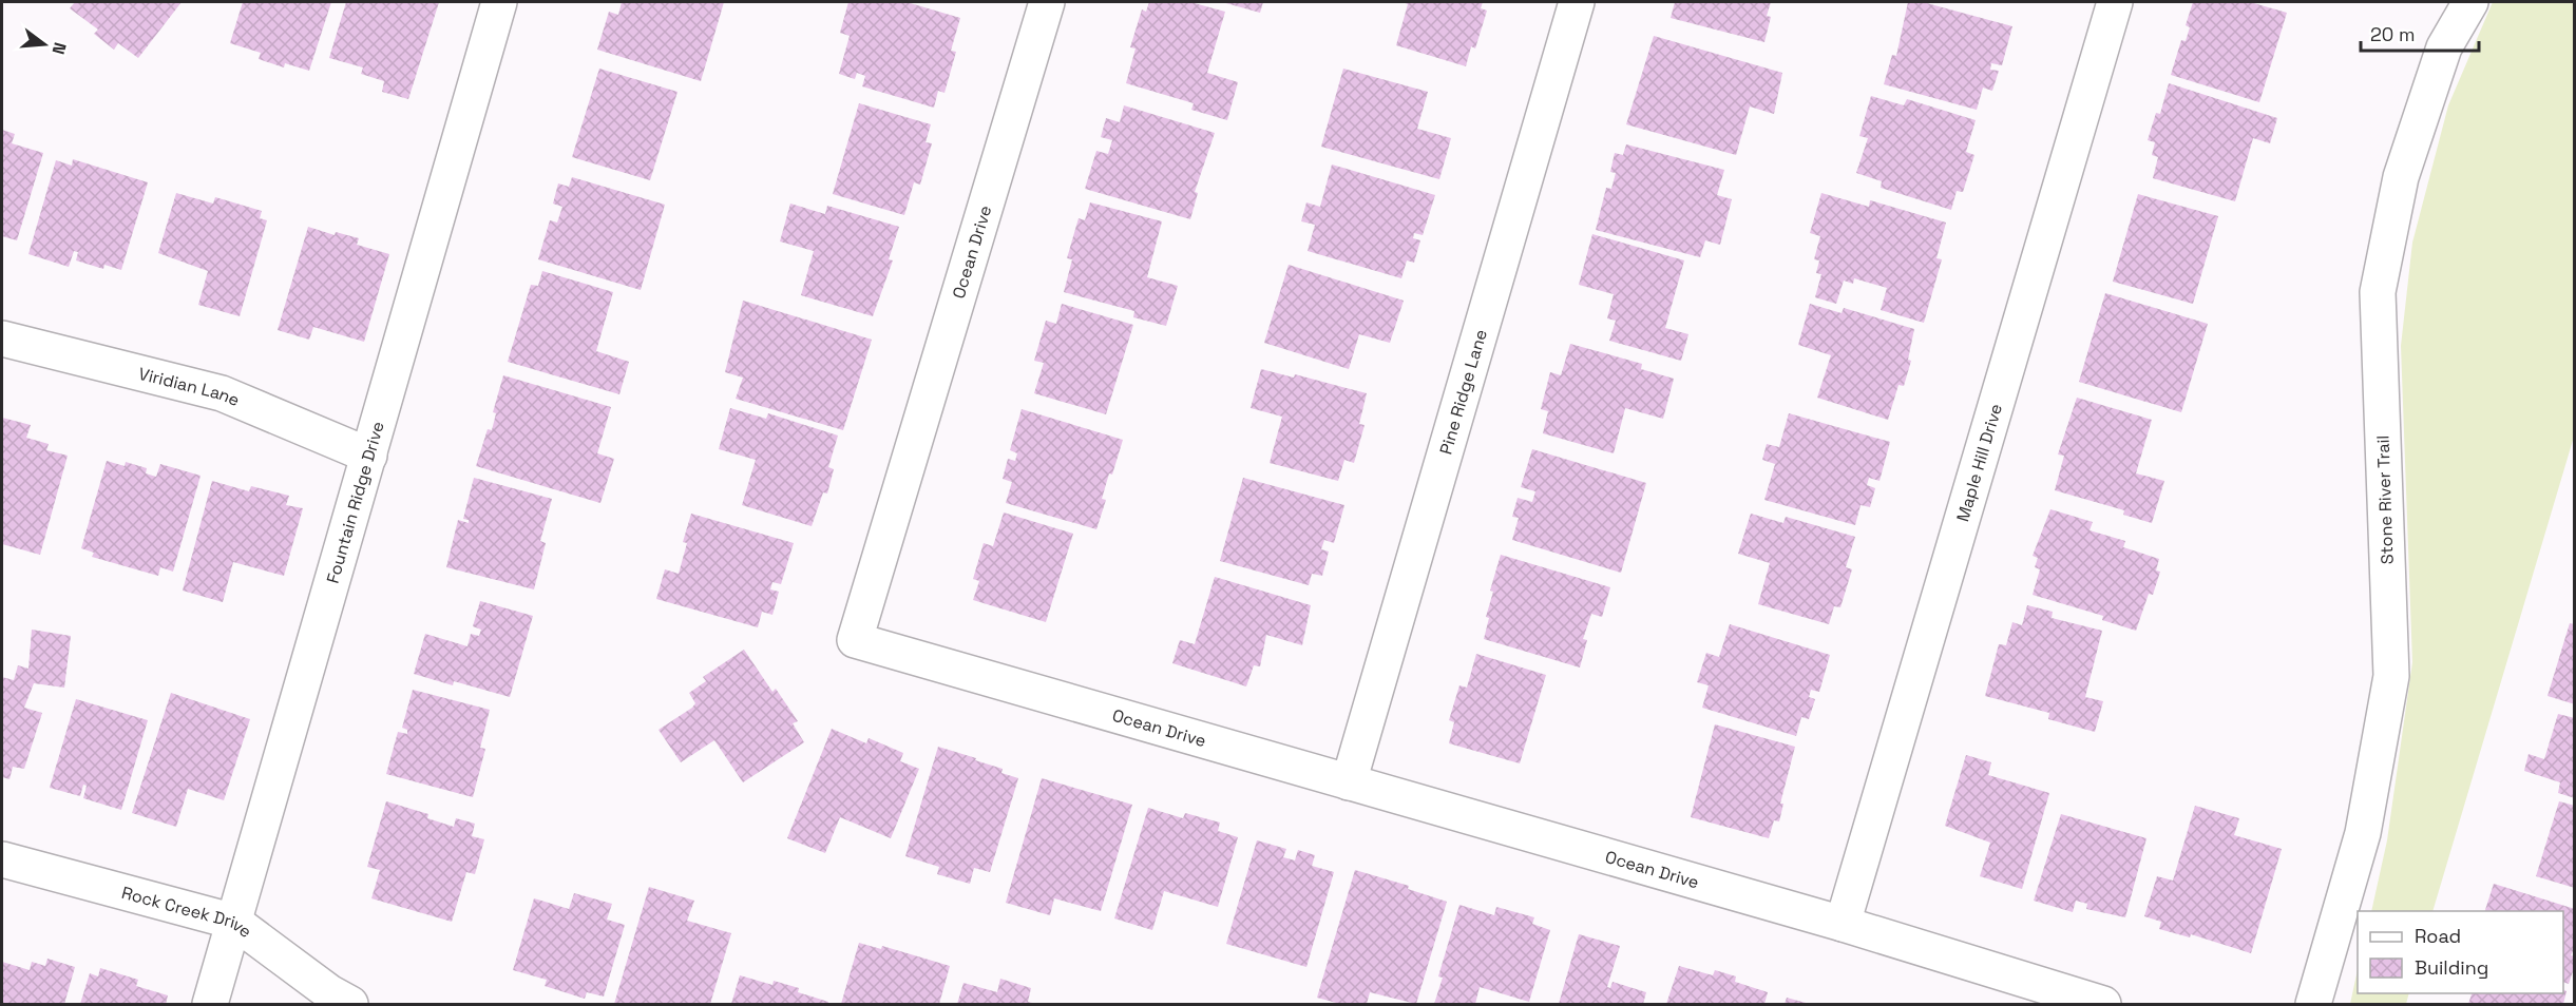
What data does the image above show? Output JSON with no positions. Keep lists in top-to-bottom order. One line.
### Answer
{"streets":{"street":["Ocean Drive","Viridian Lane","Pine Ridge Lane","Maple Hill Drive","Stone River Trail","Fountain Ridge Drive","Rock Creek Drive"]},"crossings":[["Ocean Drive","Pine Ridge Lane"],["Ocean Drive","Maple Hill Drive"],["Viridian Lane","Fountain Ridge Drive"],["Fountain Ridge Drive","Rock Creek Drive"]],"legend":["Road","Building"],"scale_bar":"20 m","north":"right"}
